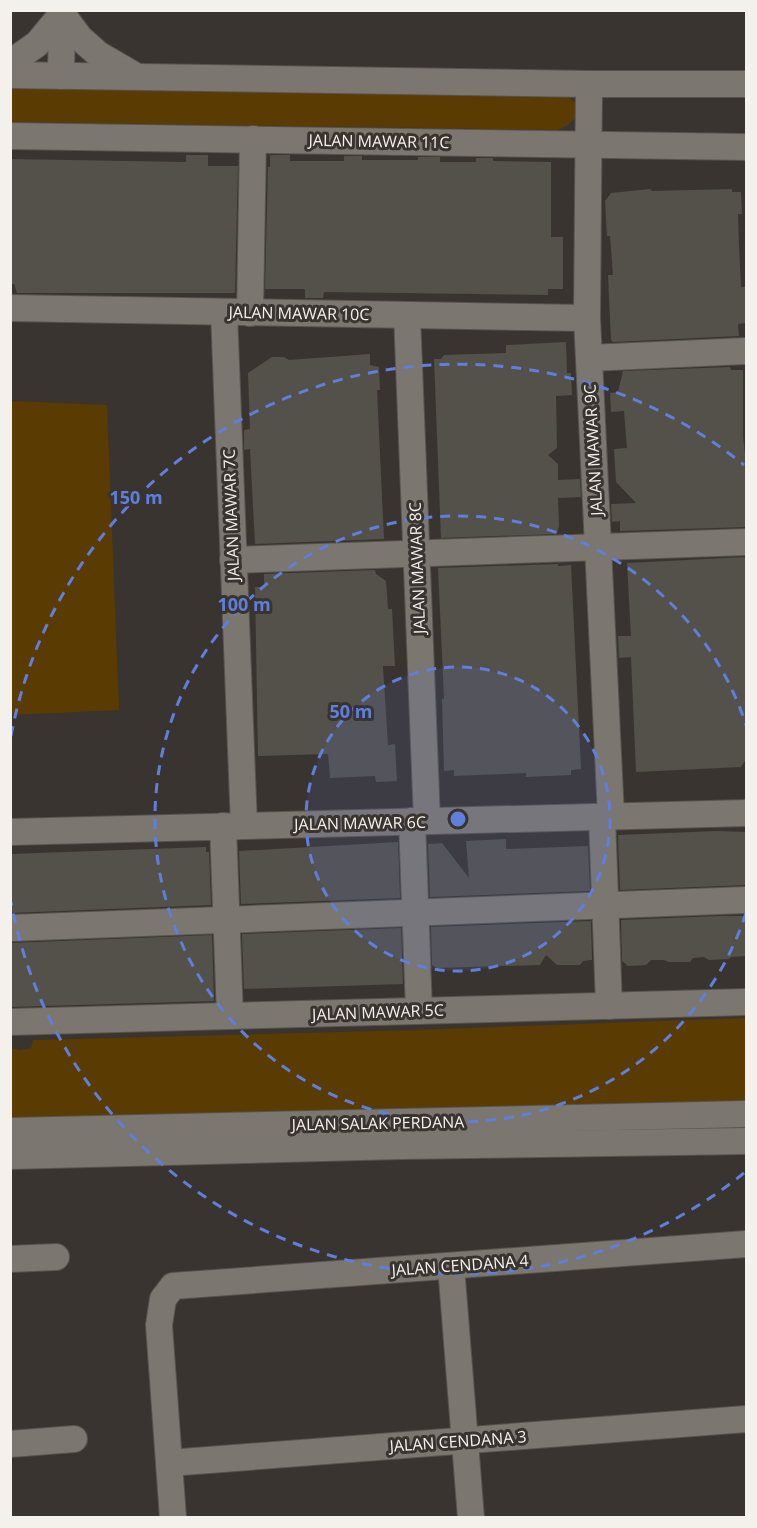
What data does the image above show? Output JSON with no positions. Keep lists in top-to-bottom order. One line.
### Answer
{"streets":{"street":["JALAN MAWAR 11C","JALAN MAWAR 10C","JALAN MAWAR 9C","JALAN MAWAR 7C","JALAN MAWAR 8C","JALAN MAWAR 6C","JALAN MAWAR 5C","JALAN SALAK PERDANA","JALAN CENDANA 4","JALAN CENDANA 3"]},"crossings":[["JALAN MAWAR 11C","JALAN MAWAR 9C"],["JALAN MAWAR 10C","JALAN MAWAR 9C"],["JALAN MAWAR 10C","JALAN MAWAR 7C"],["JALAN MAWAR 10C","JALAN MAWAR 8C"],["JALAN MAWAR 9C","JALAN MAWAR 6C"],["JALAN MAWAR 9C","JALAN MAWAR 5C"],["JALAN MAWAR 7C","JALAN MAWAR 6C"],["JALAN MAWAR 7C","JALAN MAWAR 5C"],["JALAN MAWAR 8C","JALAN MAWAR 6C"],["JALAN MAWAR 8C","JALAN MAWAR 5C"],["JALAN CENDANA 4","JALAN CENDANA 3"]],"rings":["150 m","100 m","50 m"]}
